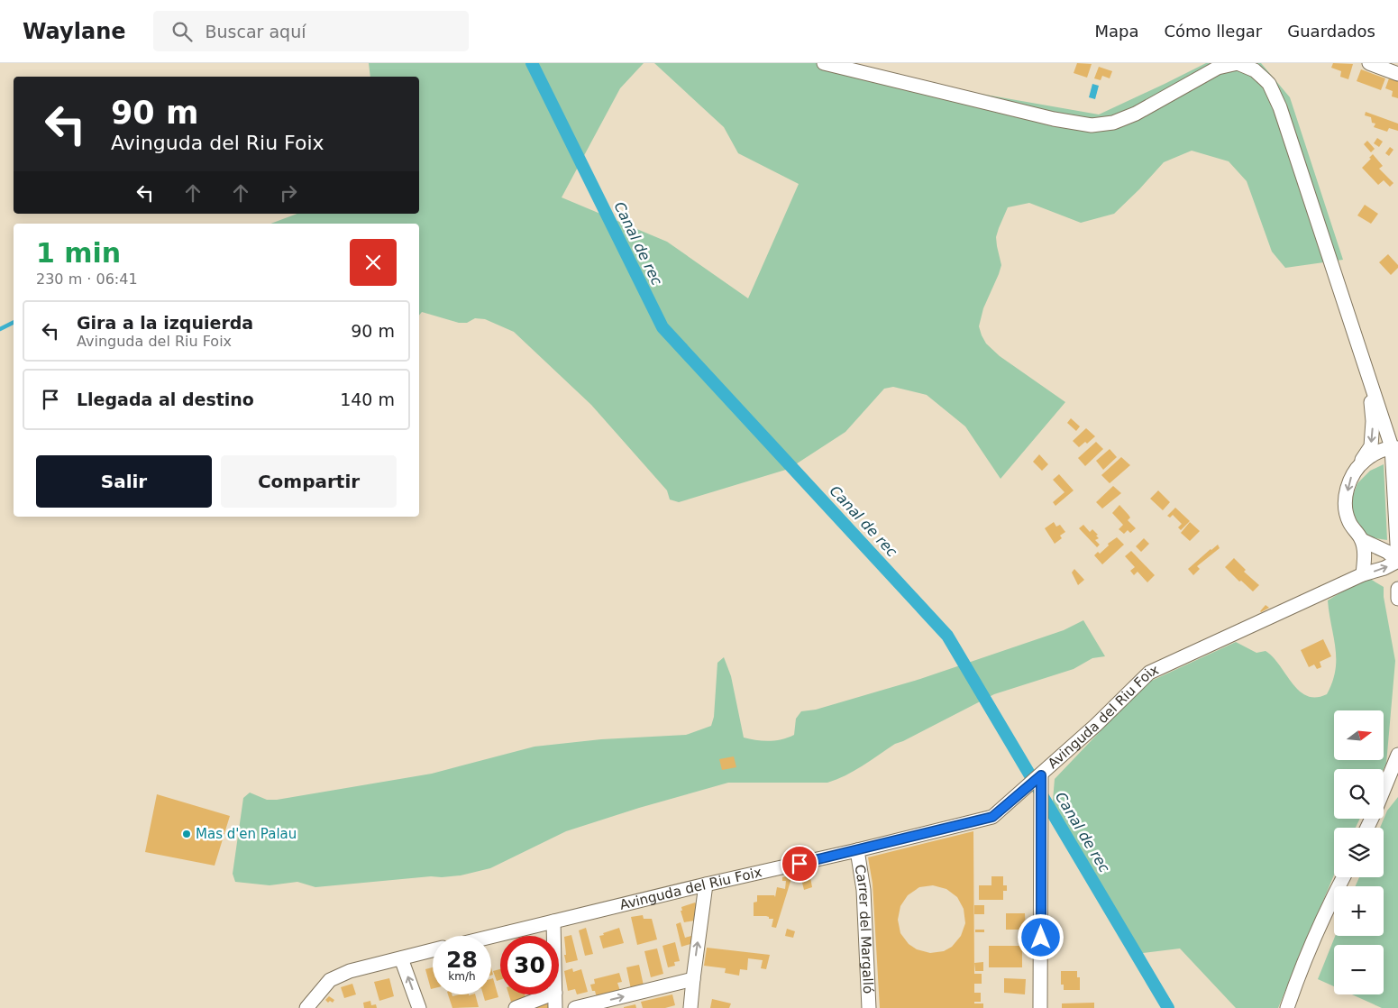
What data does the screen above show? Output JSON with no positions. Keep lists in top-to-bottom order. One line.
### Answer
{"streets":{"street":["Avinguda del Riu Foix","Carrer del Margalló"]},"crossings":[["Avinguda del Riu Foix","Carrer del Margalló"]],"water":["Canal de rec"],"places":["Mas d'en Palau"],"north":"right","page":{"header":"Waylane","search":"Buscar aquí","nav":["Mapa","Cómo llegar","Guardados"],"turn":["90 m","Avinguda del Riu Foix"],"heading":["1 min","230 m · 06:41"],"list":[{"name":"Gira a la izquierda","note":"Avinguda del Riu Foix","value":"90 m"},{"name":"Llegada al destino","value":"140 m"}],"buttons":["Salir","Compartir"],"map_buttons":["+","−"],"speed":"28 km/h","limit":"30"}}
